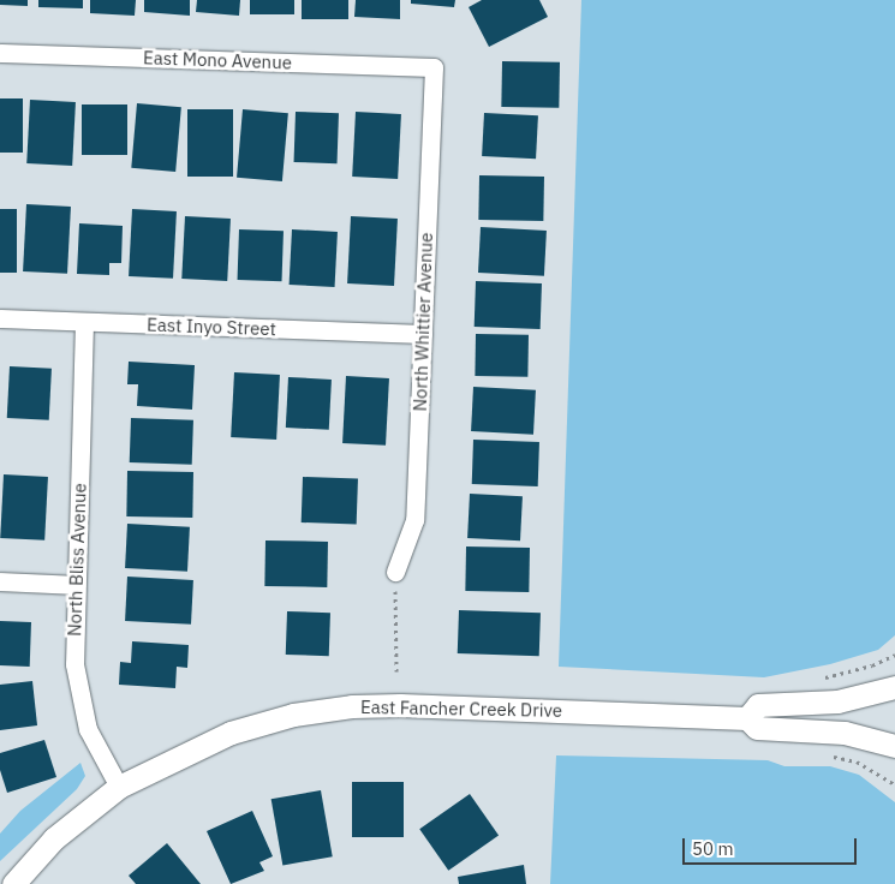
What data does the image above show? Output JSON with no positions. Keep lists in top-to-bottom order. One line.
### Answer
{"streets":{"street":["East Mono Avenue","North Whittier Avenue","East Inyo Street","North Bliss Avenue","East Fancher Creek Drive"]},"crossings":[["East Mono Avenue","North Whittier Avenue"],["North Whittier Avenue","East Inyo Street"],["East Inyo Street","North Bliss Avenue"],["North Bliss Avenue","East Fancher Creek Drive"]],"scale_bar":"50 m"}
